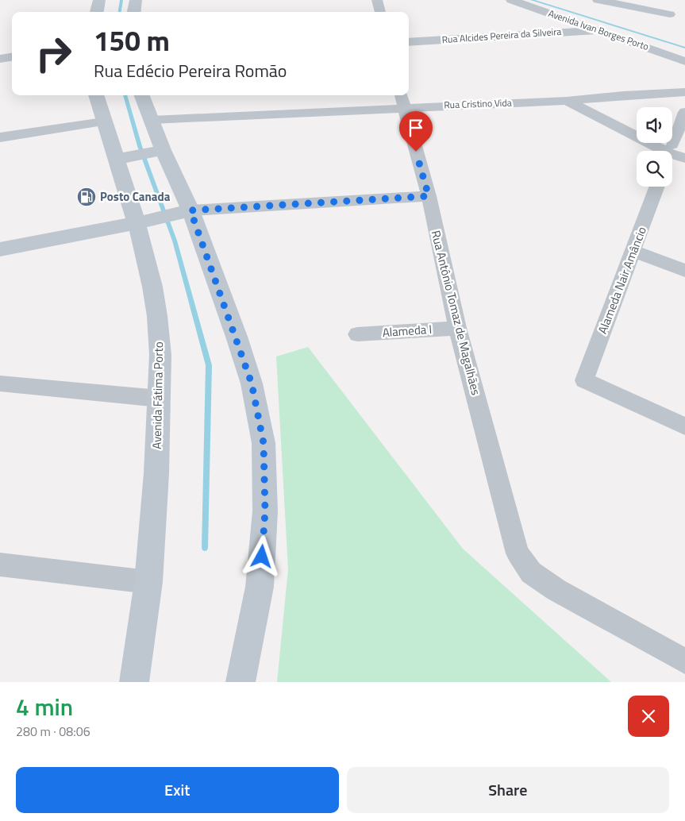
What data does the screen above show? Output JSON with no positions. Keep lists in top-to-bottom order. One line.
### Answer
{"streets":{"main road":["Avenida Fátima Porto"],"street":["Avenida Ivan Borges Porto","Rua Alcides Pereira da Silveira","Rua Cristino Vida","Alameda Nair Amâncio","Rua Antônio Tomaz de Magalhães","Alameda I"]},"crossings":[["Avenida Ivan Borges Porto","Rua Alcides Pereira da Silveira"],["Rua Cristino Vida","Rua Antônio Tomaz de Magalhães"],["Rua Antônio Tomaz de Magalhães","Alameda I"]],"places":{"fuel station":["Posto Canada"]},"page":{"turn":["150 m","Rua Edécio Pereira Romão"],"heading":["4 min","280 m · 08:06"],"buttons":["Exit","Share"]}}
